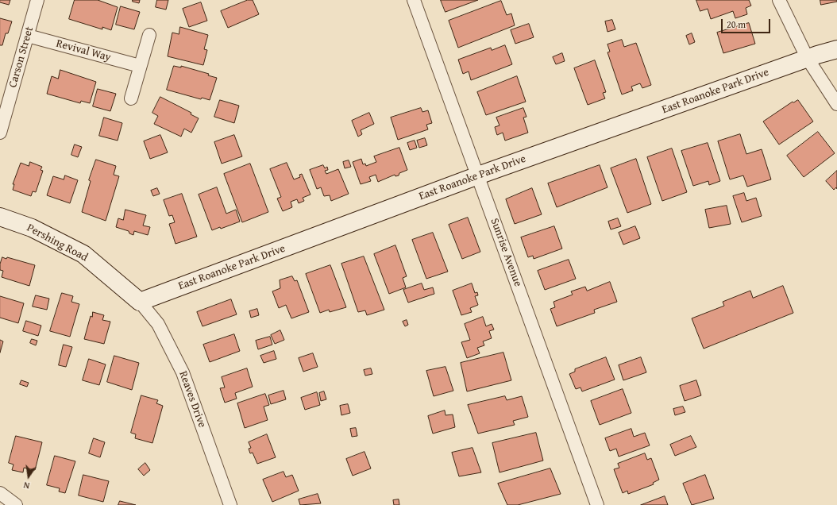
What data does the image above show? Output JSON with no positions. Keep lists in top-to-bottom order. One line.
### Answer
{"streets":{"street":["Revival Way","Carson Street","East Roanoke Park Drive","Pershing Road","Sunrise Avenue","Reaves Drive"]},"crossings":[["Revival Way","Carson Street"],["East Roanoke Park Drive","Pershing Road"],["East Roanoke Park Drive","Sunrise Avenue"],["East Roanoke Park Drive","Reaves Drive"],["Pershing Road","Reaves Drive"]],"scale_bar":"20 m","north":"bottom"}
